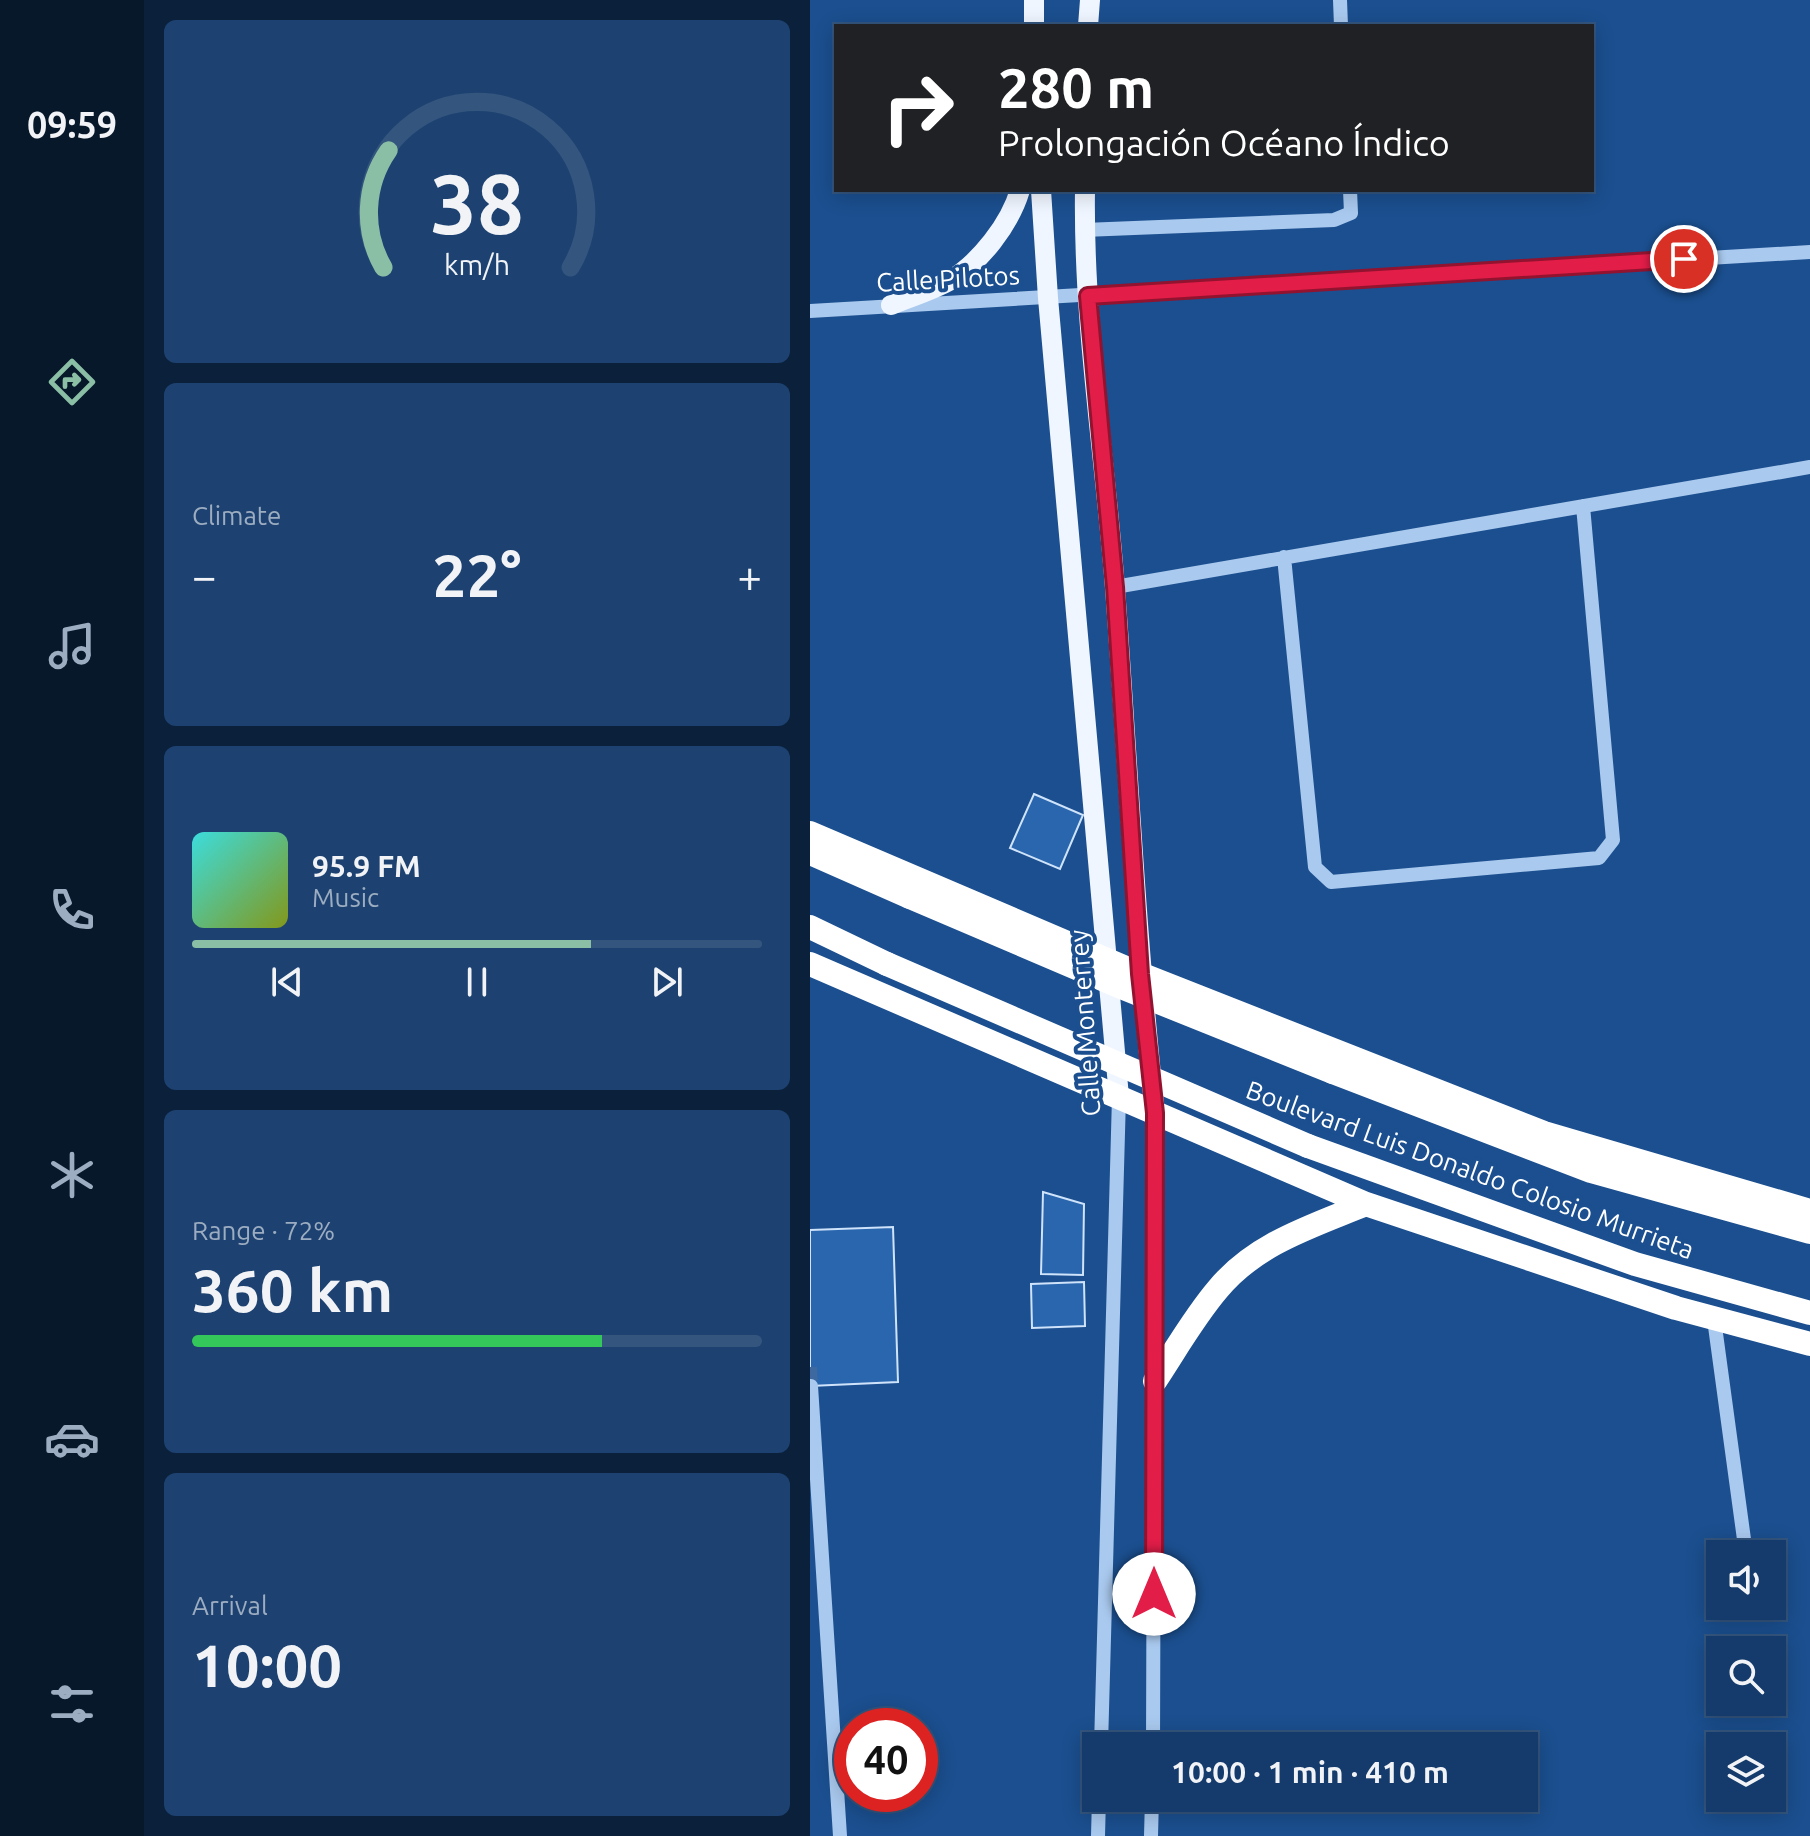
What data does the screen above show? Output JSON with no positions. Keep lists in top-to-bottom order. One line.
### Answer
{"streets":{"highway":["Boulevard Luis Donaldo Colosio Murrieta"],"main road":["Calle Monterrey"],"street":["Calle Pilotos"]},"crossings":[["Calle Pilotos","Calle Monterrey"]],"page":{"tabs":"09:59","turn":["280 m","Prolongación Océano Índico"],"tile":["Climate",["Range · 72%","360 km"],["Arrival","10:00"]],"heat":["−","22°","+"],"song":["95.9 FM","Music"],"limit":"40","trip":"10:00 · 1 min · 410 m","gauge":["38","km/h"]}}
